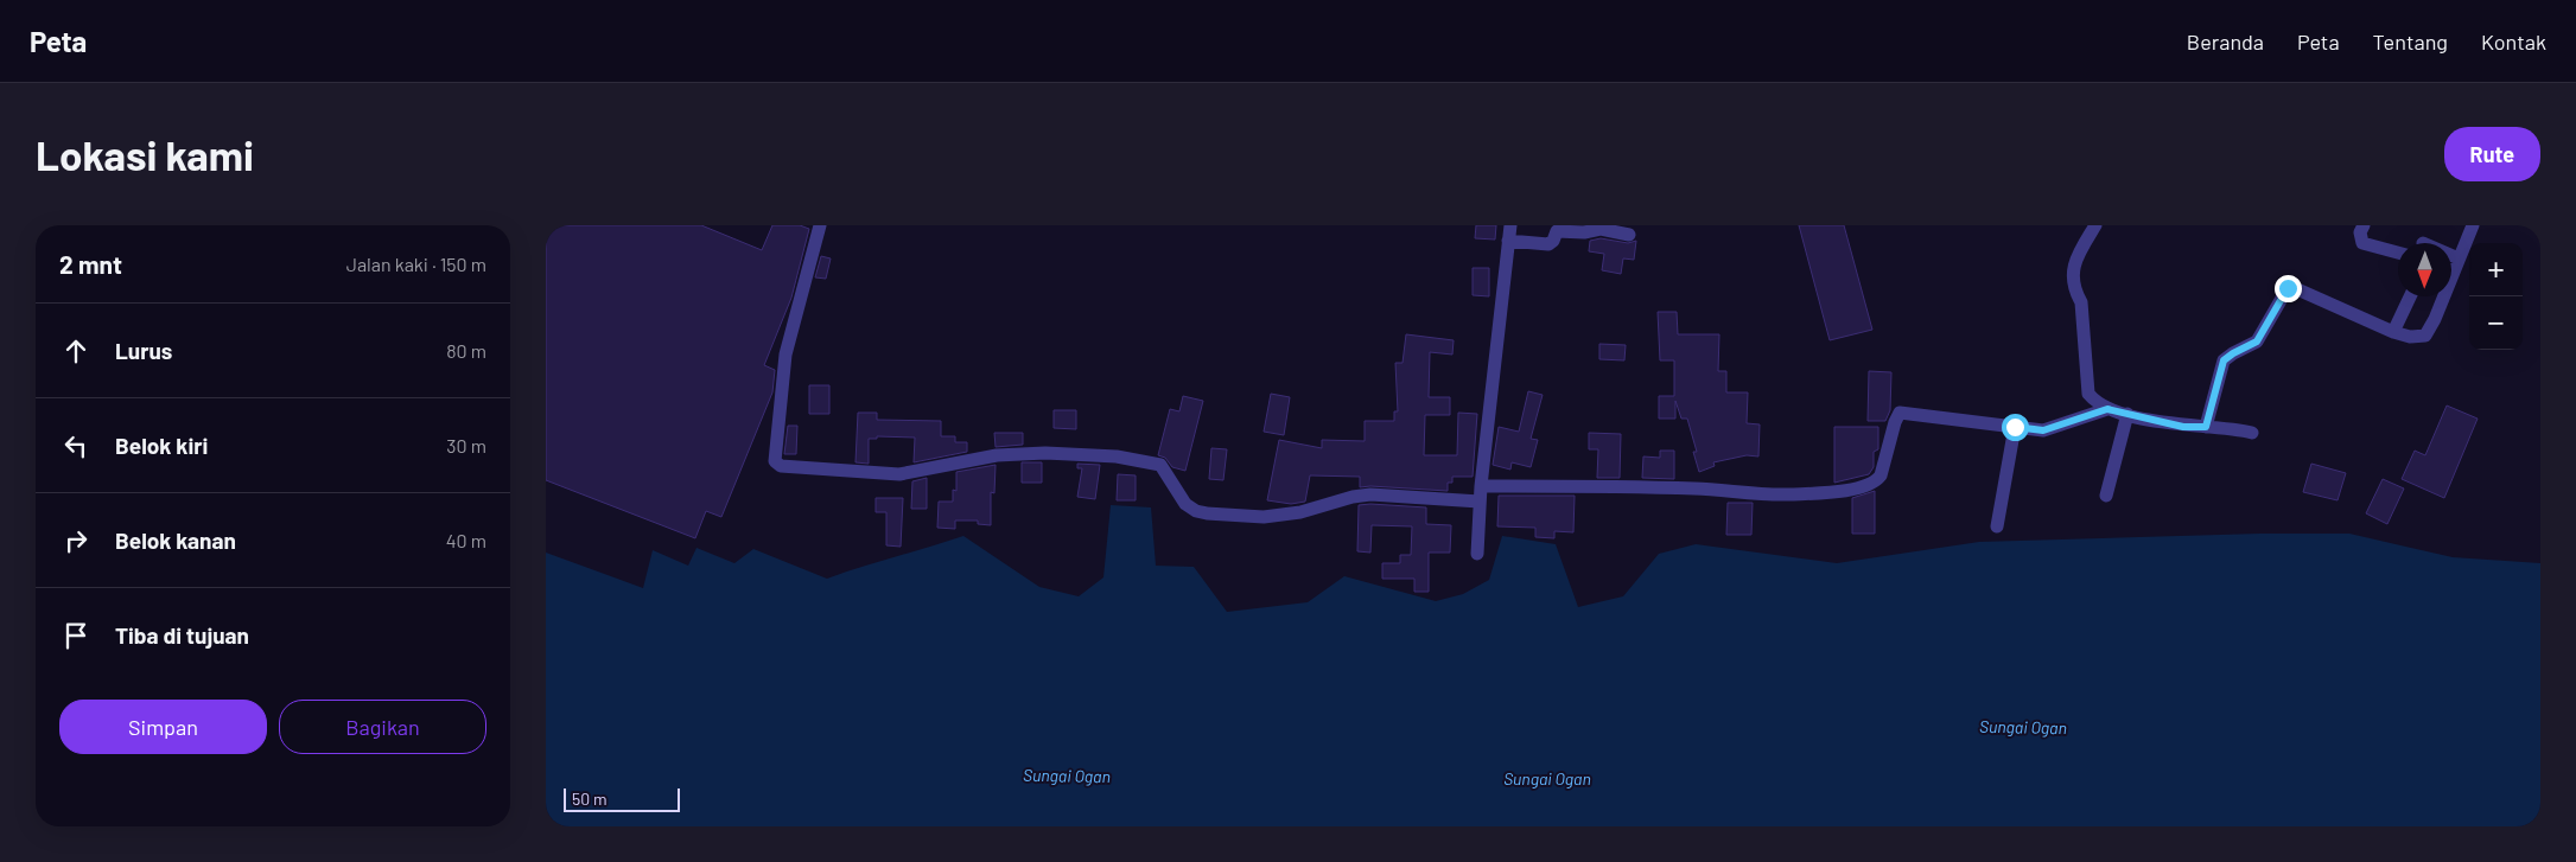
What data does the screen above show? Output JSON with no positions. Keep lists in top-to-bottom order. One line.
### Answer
{"water":["Sungai Ogan"],"scale_bar":"50 m","north":"bottom","page":{"header":"Peta","nav":["Beranda","Peta","Tentang","Kontak"],"buttons":["Rute",["Simpan","Bagikan"]],"title":"Lokasi kami","heading":["2 mnt","Jalan kaki · 150 m"],"map_buttons":["+","−"],"list":[["Lurus","80 m"],["Belok kiri","30 m"],["Belok kanan","40 m"],"Tiba di tujuan"],"scale":"50 m"}}
